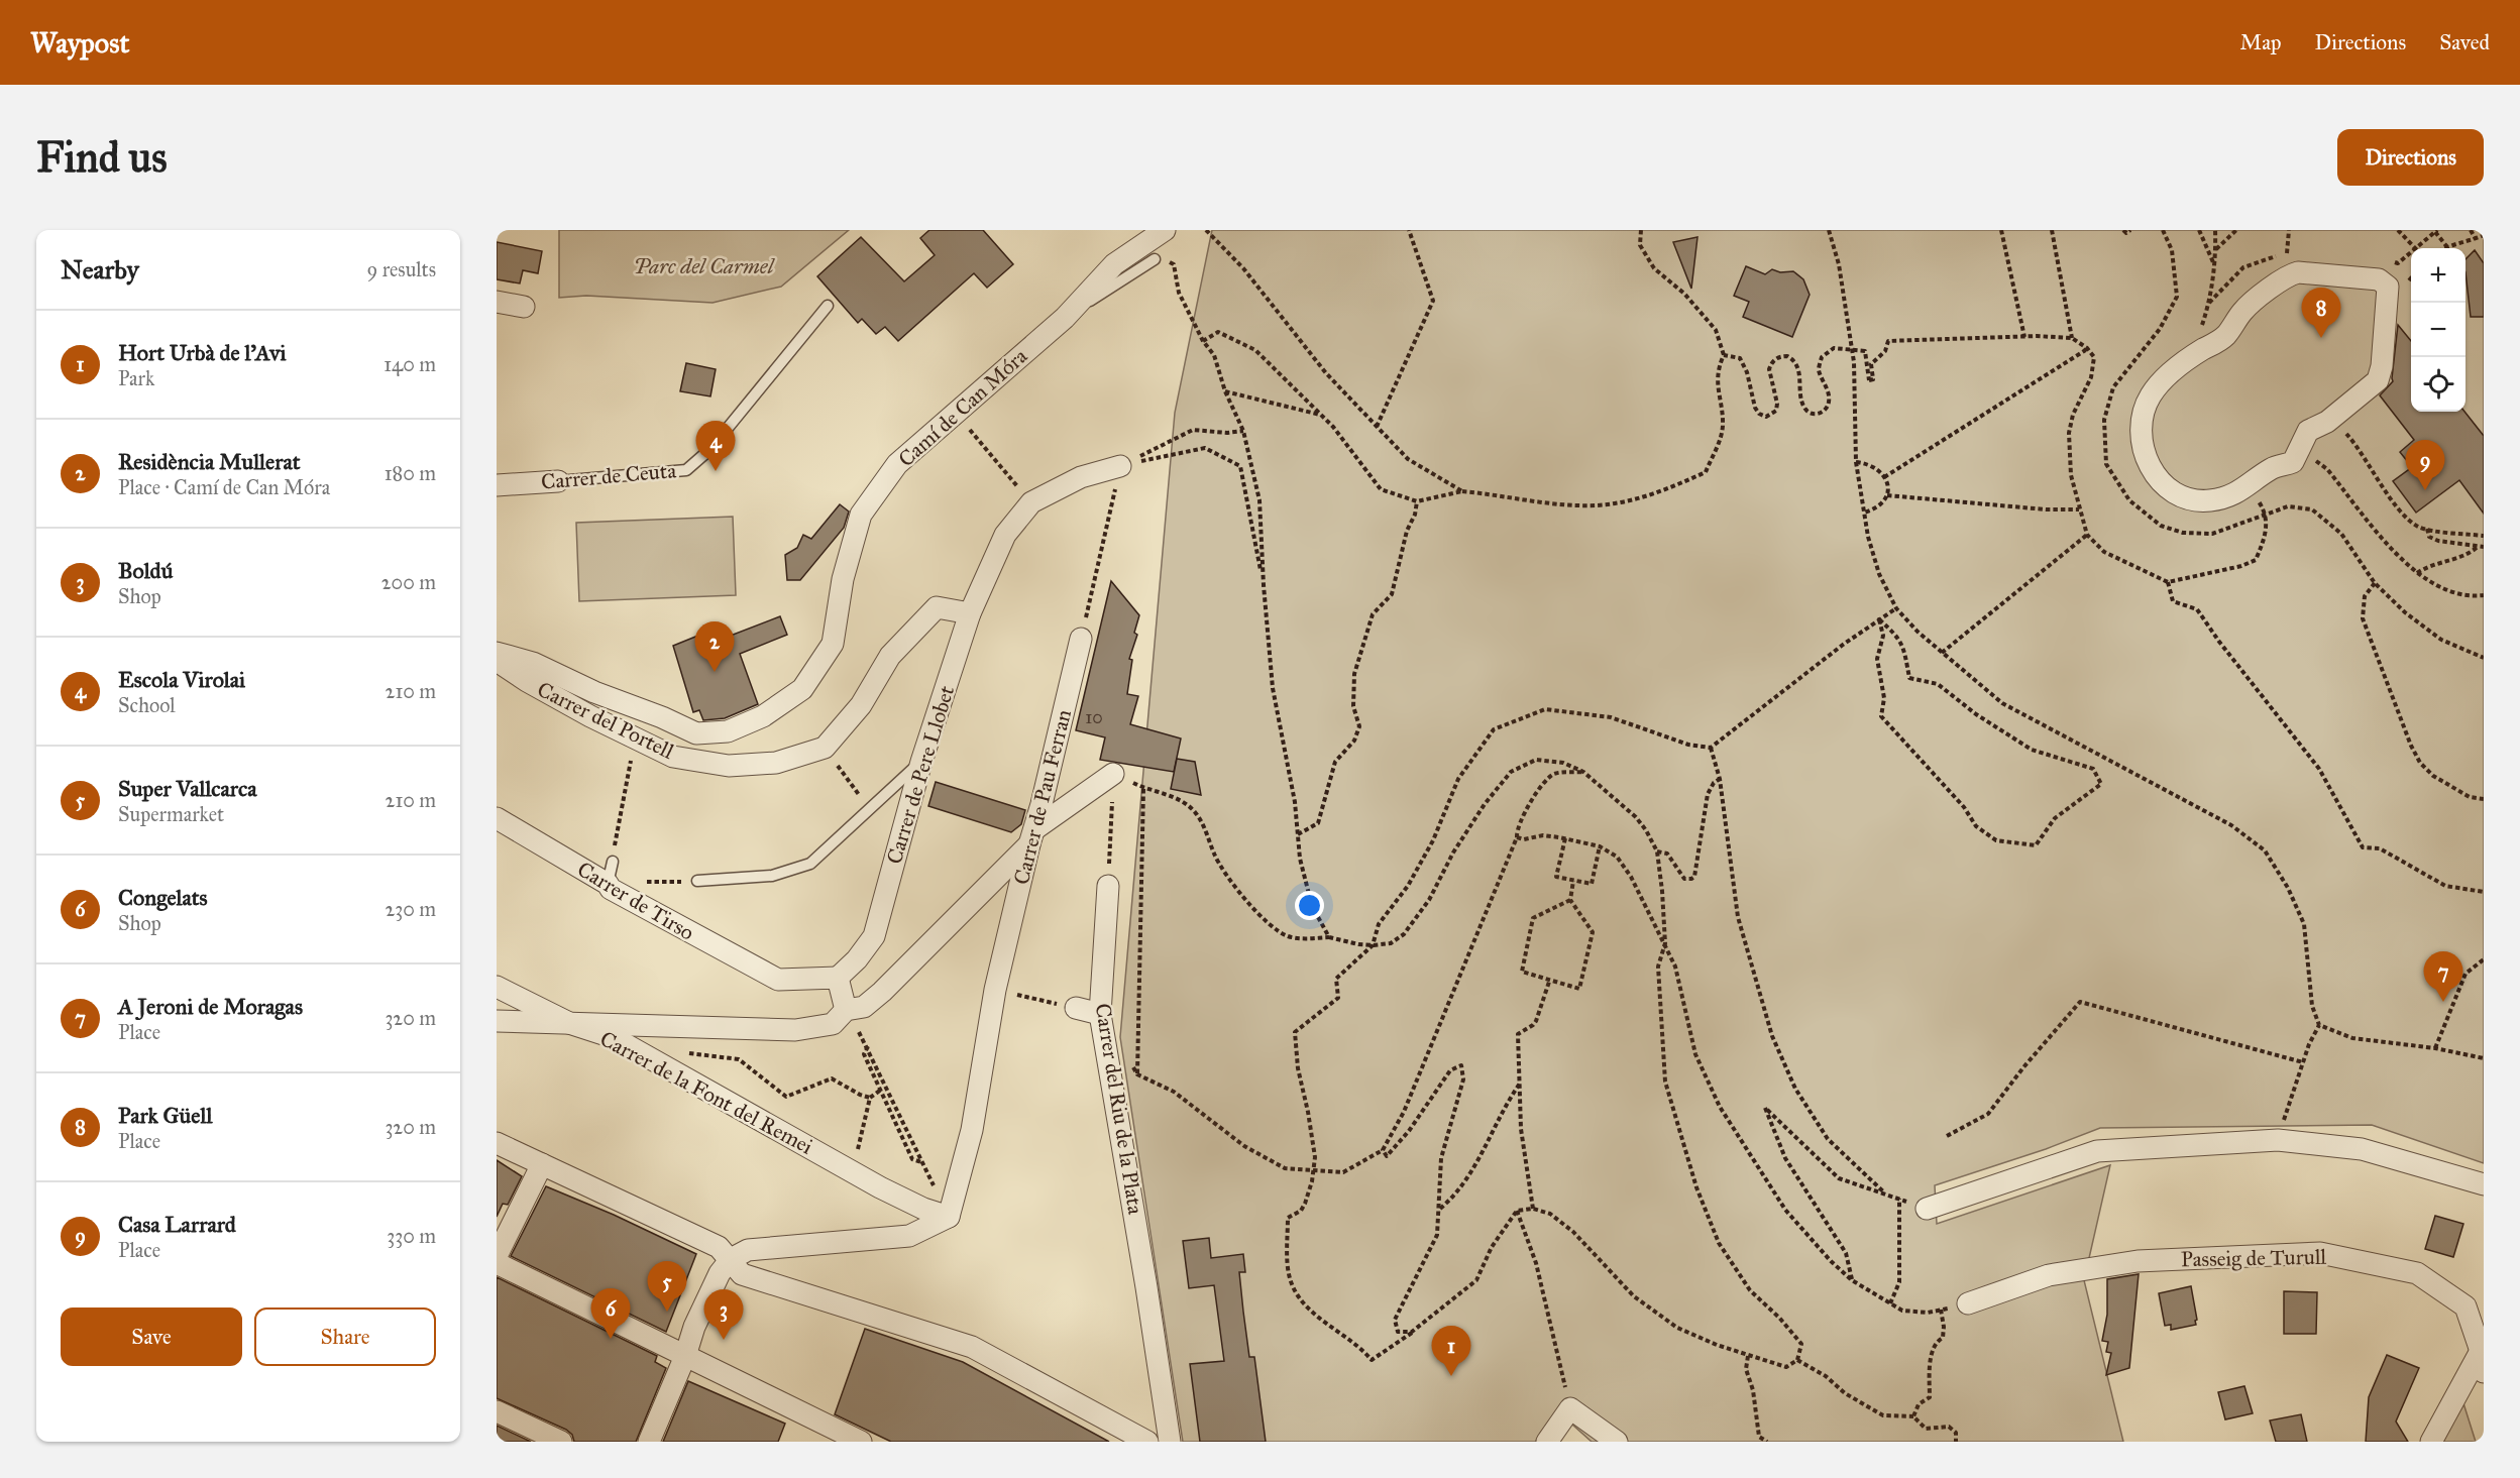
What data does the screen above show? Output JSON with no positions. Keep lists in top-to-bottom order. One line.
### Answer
{"streets":{"street":["Camí de Can Móra","Carrer de Ceuta","Carrer del Portell","Carrer de Pere Llobet","Carrer de Pau Ferran","Carrer de Tirso","Carrer de la Font del Remei","Carrer del Riu de la Plata","Passeig de Turull"]},"crossings":[["Carrer de Pere Llobet","Carrer de Tirso"],["Carrer de Pau Ferran","Carrer de la Font del Remei"]],"parks":["Parc del Carmel"],"house_numbers":["10"],"page":{"header":"Waypost","nav":["Map","Directions","Saved"],"buttons":["Directions",["Save","Share"]],"title":"Find us","heading":["Nearby","9 results"],"map_buttons":["+","−"],"pins":["8","4","9","2","7","5","6","3","1"],"list":[{"mark":"1","name":"Hort Urbà de l'Avi","note":"Park","value":"140 m"},{"mark":"2","name":"Residència Mullerat","note":"Place · Camí de Can Móra","value":"180 m"},{"mark":"3","name":"Boldú","note":"Shop","value":"200 m"},{"mark":"4","name":"Escola Virolai","note":"School","value":"210 m"},{"mark":"5","name":"Super Vallcarca","note":"Supermarket","value":"210 m"},{"mark":"6","name":"Congelats","note":"Shop","value":"230 m"},{"mark":"7","name":"A Jeroni de Moragas","note":"Place","value":"320 m"},{"mark":"8","name":"Park Güell","note":"Place","value":"320 m"},{"mark":"9","name":"Casa Larrard","note":"Place","value":"330 m"}]}}
